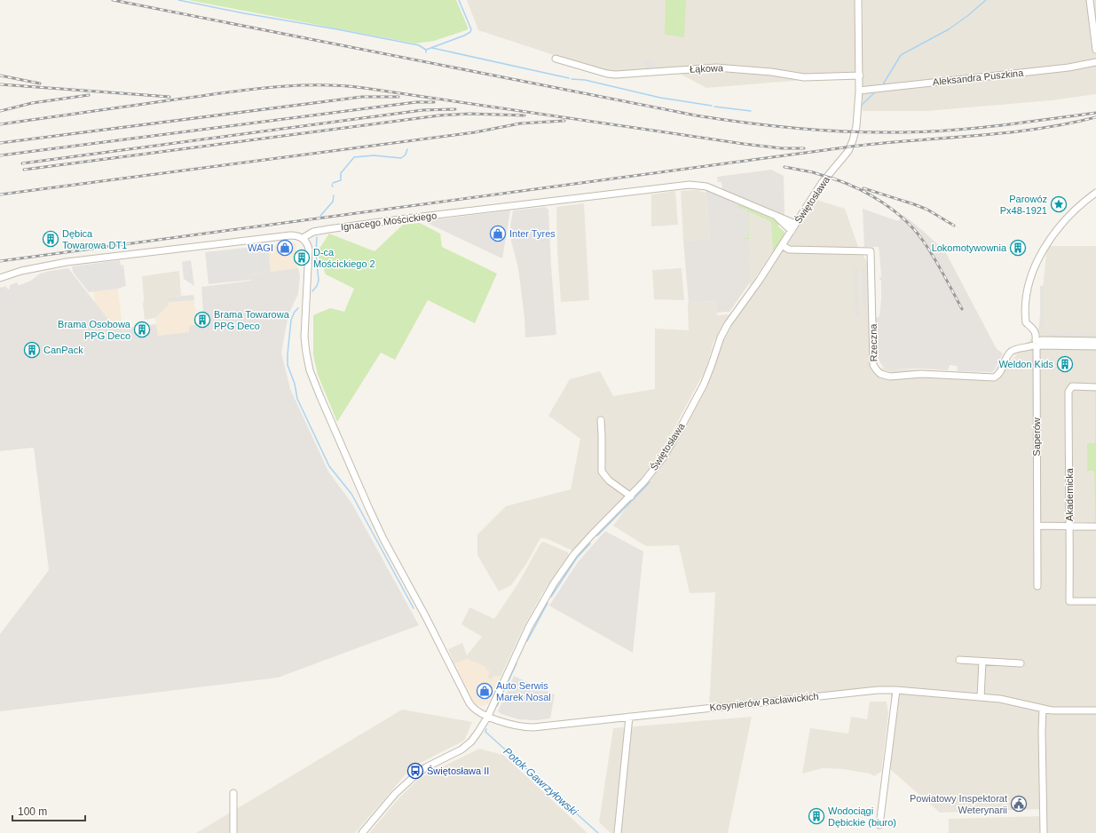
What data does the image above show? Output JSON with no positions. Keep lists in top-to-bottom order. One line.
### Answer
{"streets":{"street":["Łąkowa","Aleksandra Puszkina","Świętosława","Ignacego Mościckiego","Rzeczna","Saperów","Akademicka","Kosynierów Racławickich"]},"crossings":[["Łąkowa","Świętosława"],["Aleksandra Puszkina","Świętosława"],["Świętosława","Ignacego Mościckiego"],["Świętosława","Rzeczna"],["Świętosława","Kosynierów Racławickich"],["Ignacego Mościckiego","Kosynierów Racławickich"],["Rzeczna","Saperów"]],"water":["Potok Gawrzyłowski"],"places":{"place":["Parowóz Px48-1921"],"shop":["Inter Tyres","WAGI","Auto Serwis Marek Nosal"],"building":["Dębica Towarowa DT1","Lokomotywownia","D-ca Mościckiego 2","Brama Towarowa PPG Deco","Brama Osobowa PPG Deco","CanPack","Weldon Kids","Wodociągi Dębickie (biuro)"],"bus stop":["Świętosława II"],"public building":["Powiatowy Inspektorat Weterynarii"]},"scale_bar":"100 m"}
